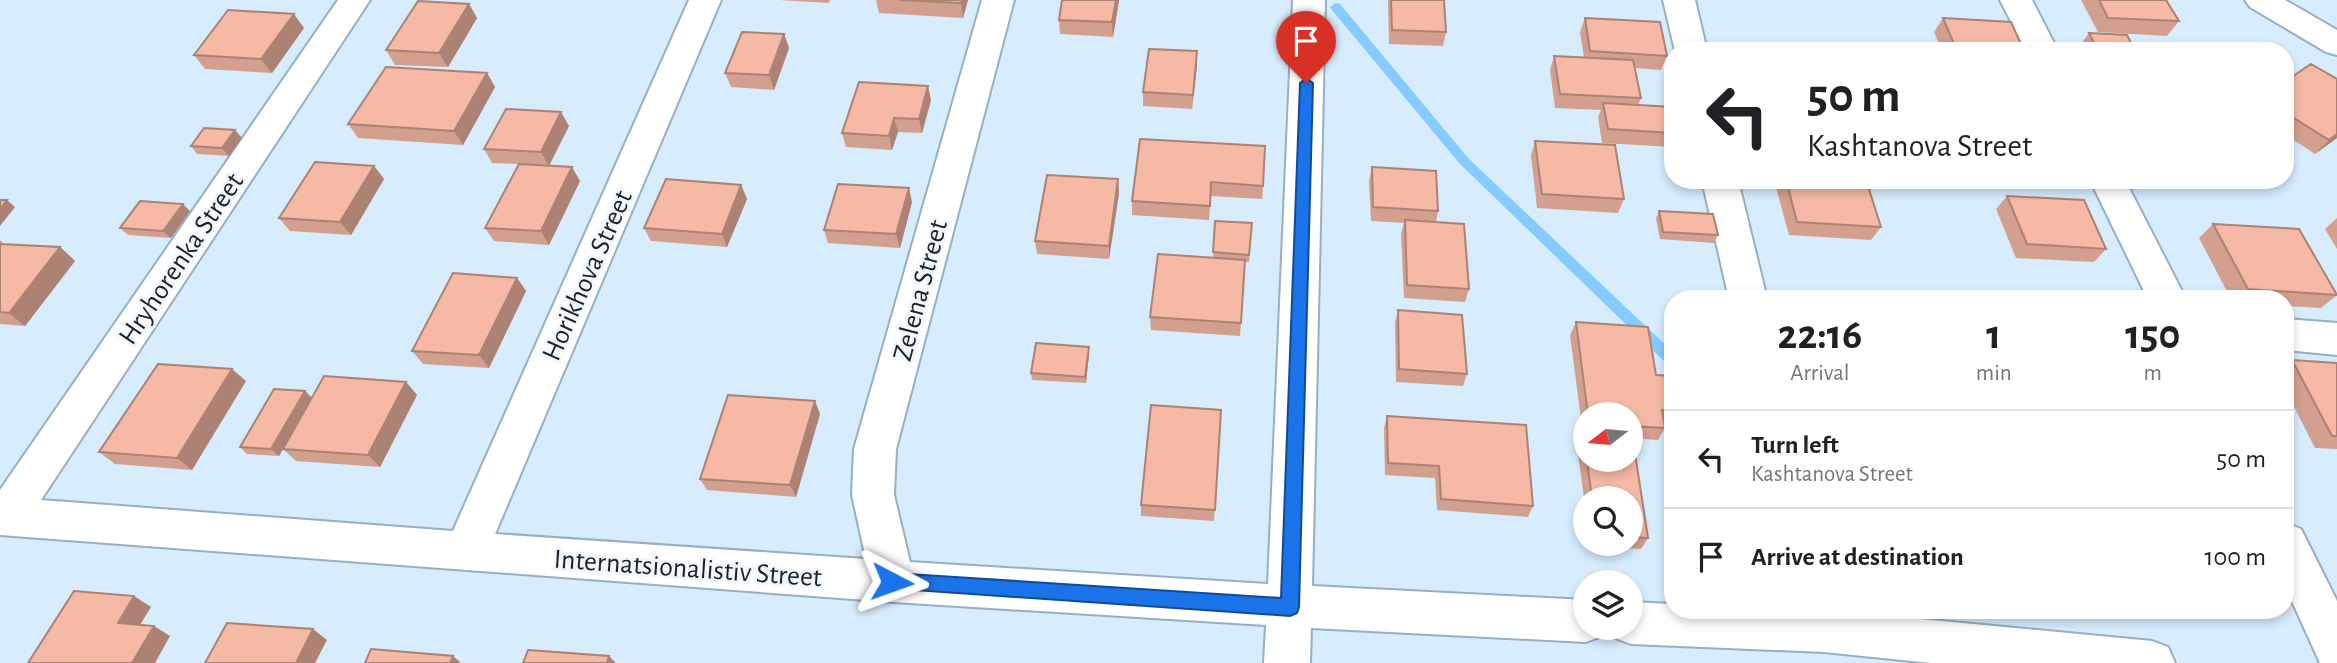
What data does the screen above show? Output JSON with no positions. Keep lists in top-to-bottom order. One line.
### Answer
{"streets":{"street":["Hryhorenka Street","Horikhova Street","Zelena Street","Internatsionalistiv Street"]},"crossings":[["Hryhorenka Street","Internatsionalistiv Street"],["Horikhova Street","Internatsionalistiv Street"],["Zelena Street","Internatsionalistiv Street"]],"north":"left","page":{"turn":["50 m","Kashtanova Street"],"eta":["22:16","Arrival","1","min","150","m"],"list":[{"name":"Turn left","note":"Kashtanova Street","value":"50 m"},{"name":"Arrive at destination","value":"100 m"}]}}
